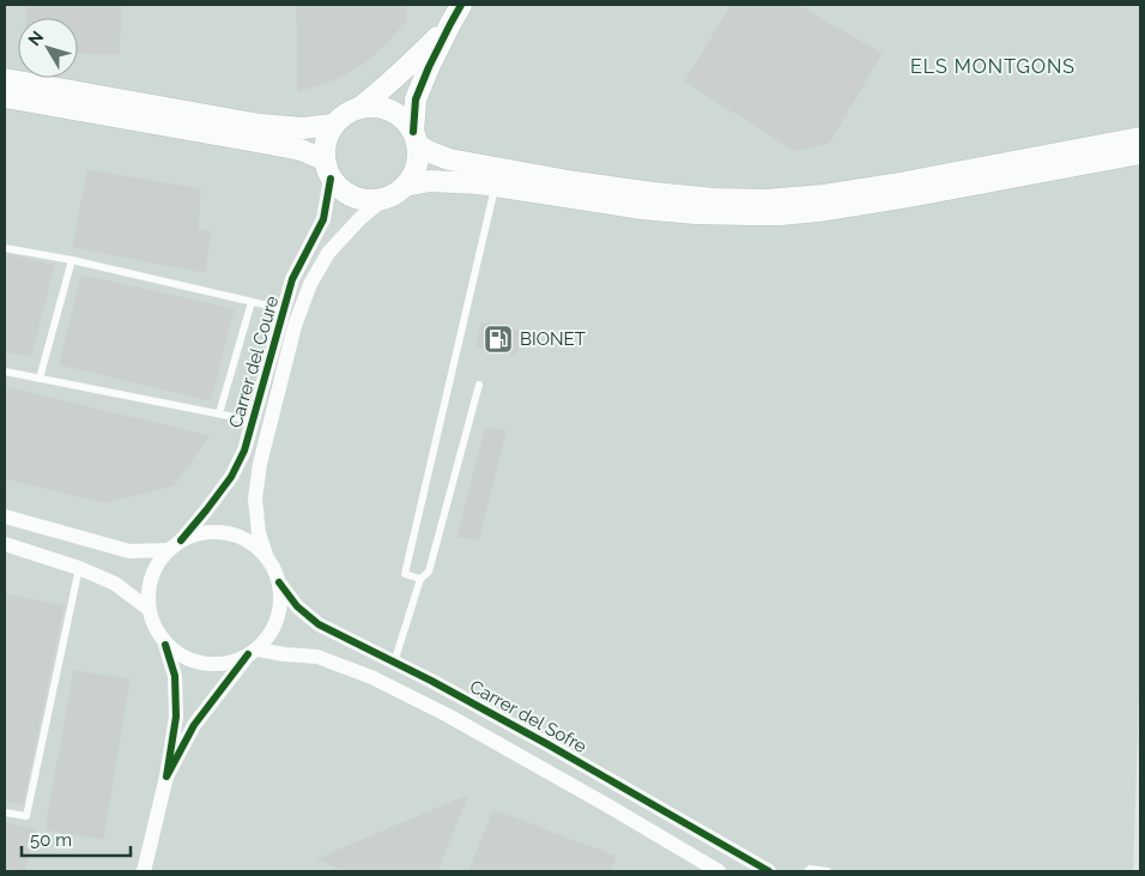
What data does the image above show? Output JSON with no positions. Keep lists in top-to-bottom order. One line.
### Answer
{"streets":{"street":["Carrer del Coure","Carrer del Sofre"]},"crossings":[["Carrer del Coure","Carrer del Sofre"]],"districts":["ELS MONTGONS"],"places":{"fuel station":["BIONET"]},"scale_bar":"50 m","north":"top left"}
